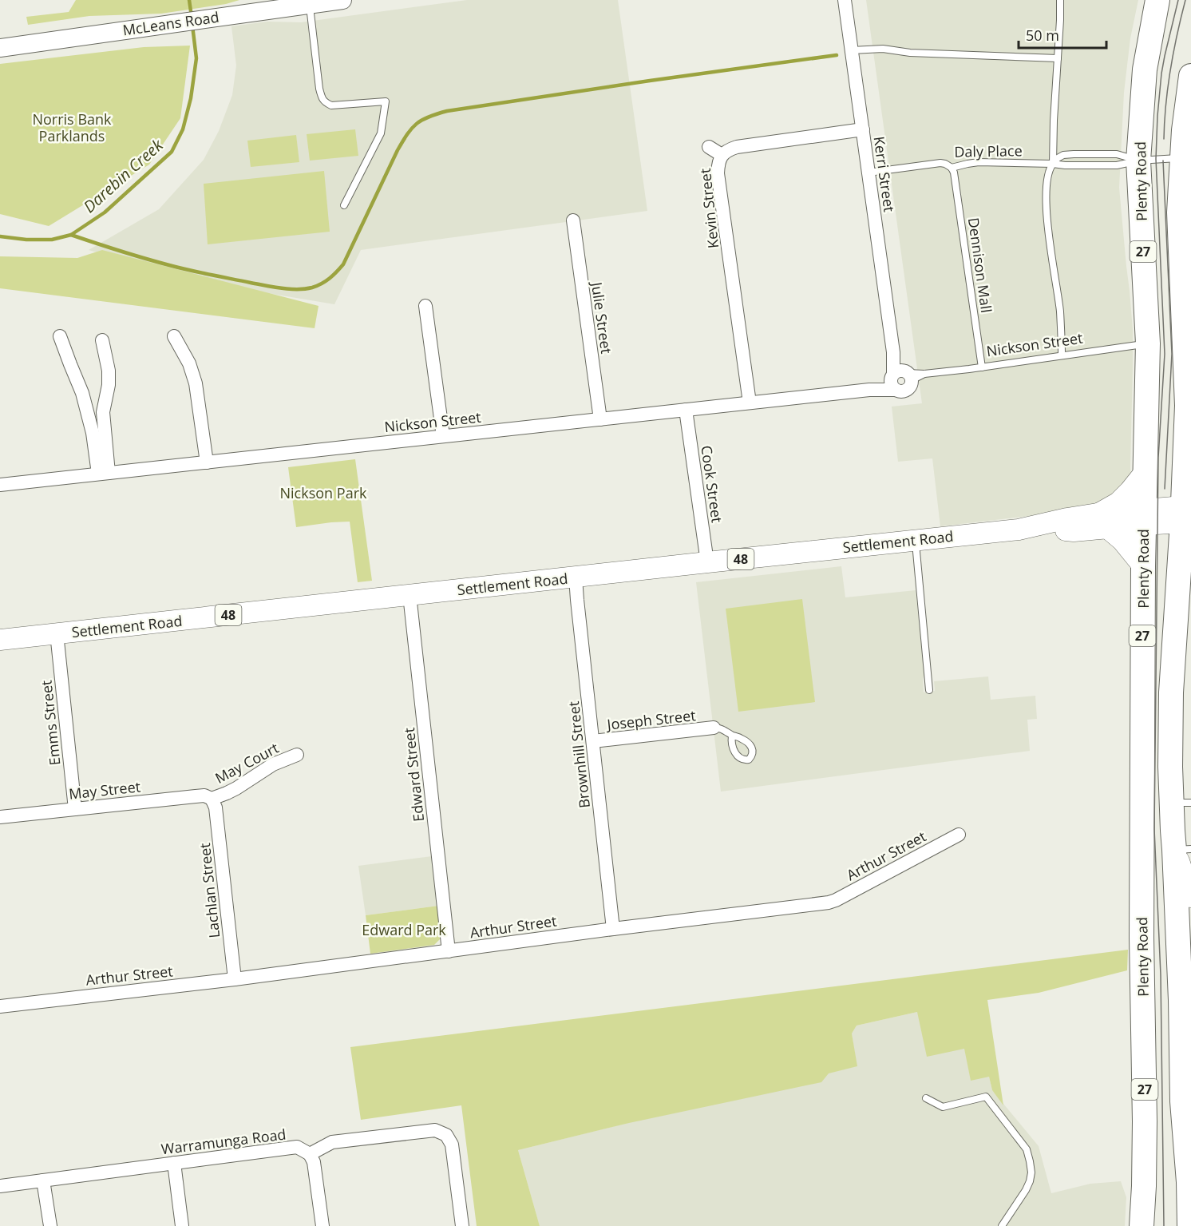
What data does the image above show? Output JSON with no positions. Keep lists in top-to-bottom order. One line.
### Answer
{"streets":{"highway":["Plenty Road","27"],"main road":["Settlement Road","48"],"street":["McLeans Road","Kerri Street","Kevin Street","Julie Street","Nickson Street","Cook Street","Joseph Street","Emms Street","Brownhill Street","May Court","Edward Street","May Street","Arthur Street","Lachlan Street","Warramunga Road"],"lane":["Daly Place","Dennison Mall"]},"crossings":[["Daly Place","Kerri Street"],["Daly Place","Plenty Road"],["Daly Place","27"],["Daly Place","Dennison Mall"],["Kerri Street","Kevin Street"],["Kerri Street","Nickson Street"],["Plenty Road","Nickson Street"],["Plenty Road","Settlement Road"],["Kevin Street","Nickson Street"],["27","Settlement Road"],["Dennison Mall","Nickson Street"],["Julie Street","Nickson Street"],["Nickson Street","Cook Street"],["Cook Street","Settlement Road"],["Settlement Road","Emms Street"],["Settlement Road","Brownhill Street"],["Settlement Road","Edward Street"],["Joseph Street","Brownhill Street"],["Emms Street","May Street"],["Brownhill Street","Arthur Street"],["May Court","May Street"],["May Court","Lachlan Street"],["Edward Street","Arthur Street"],["May Street","Lachlan Street"],["Arthur Street","Lachlan Street"]],"water":["Darebin Creek"],"parks":["Norris Bank Parklands","Nickson Park","Edward Park"],"scale_bar":"50 m"}
